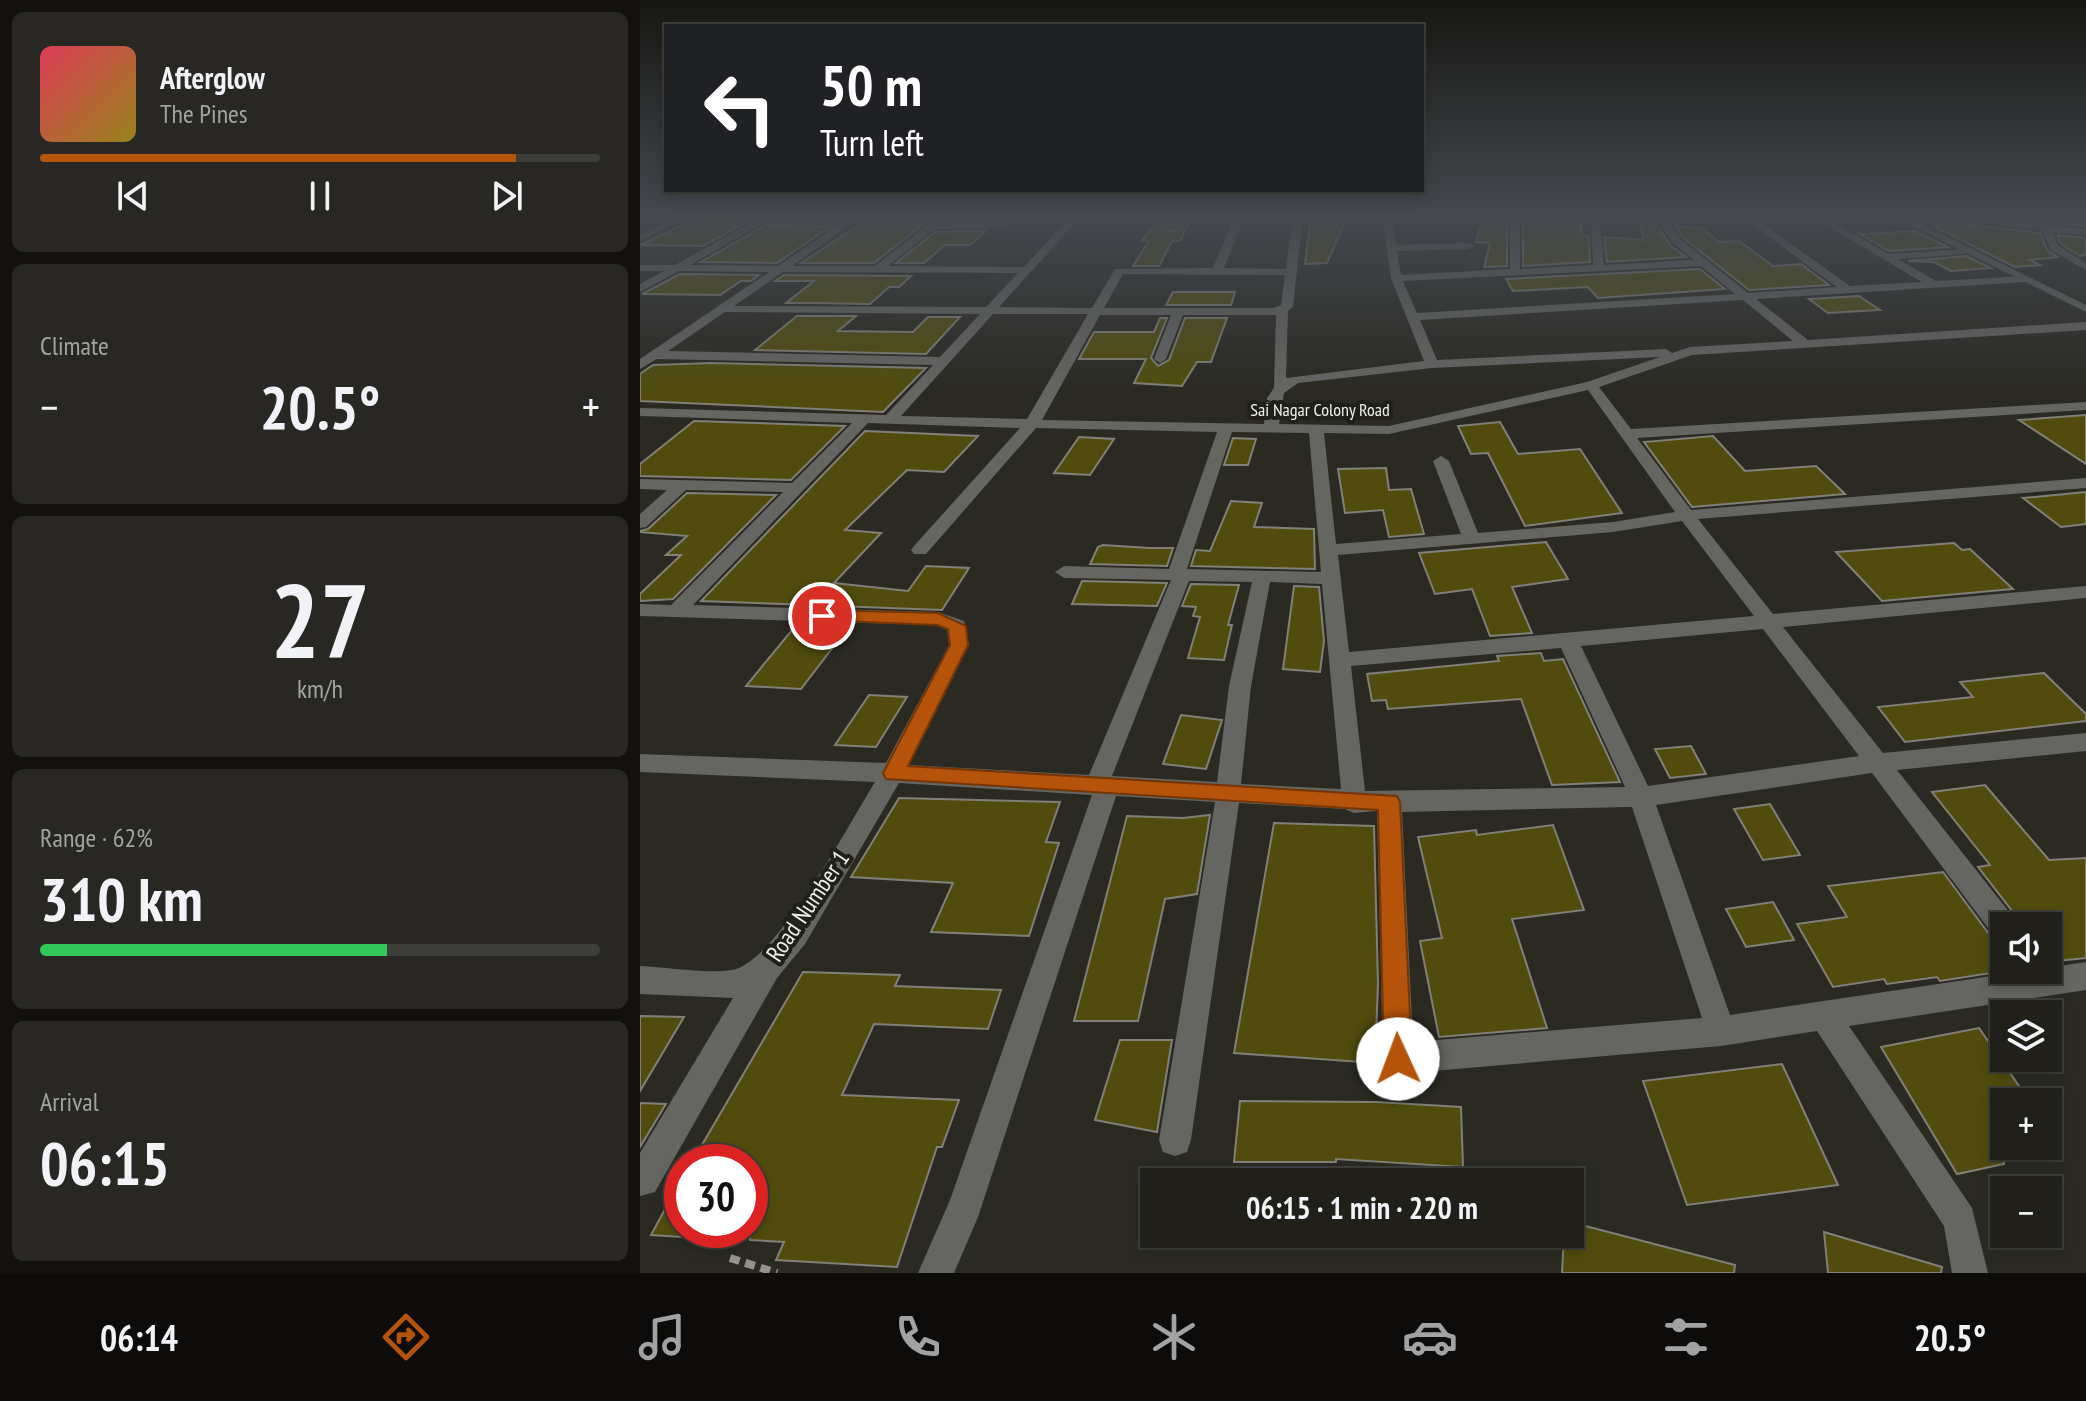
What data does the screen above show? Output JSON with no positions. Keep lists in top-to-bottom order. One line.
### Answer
{"streets":{"street":["Sai Nagar Colony Road","Road Number 1"]},"page":{"turn":["50 m","Turn left"],"song":["Afterglow","The Pines"],"tile":["Climate",["27","km/h"],["Range · 62%","310 km"],["Arrival","06:15"]],"heat":["−","20.5°","+"],"map_buttons":["+","−"],"limit":"30","trip":"06:15 · 1 min · 220 m","tabs":["06:14","20.5°"]}}
